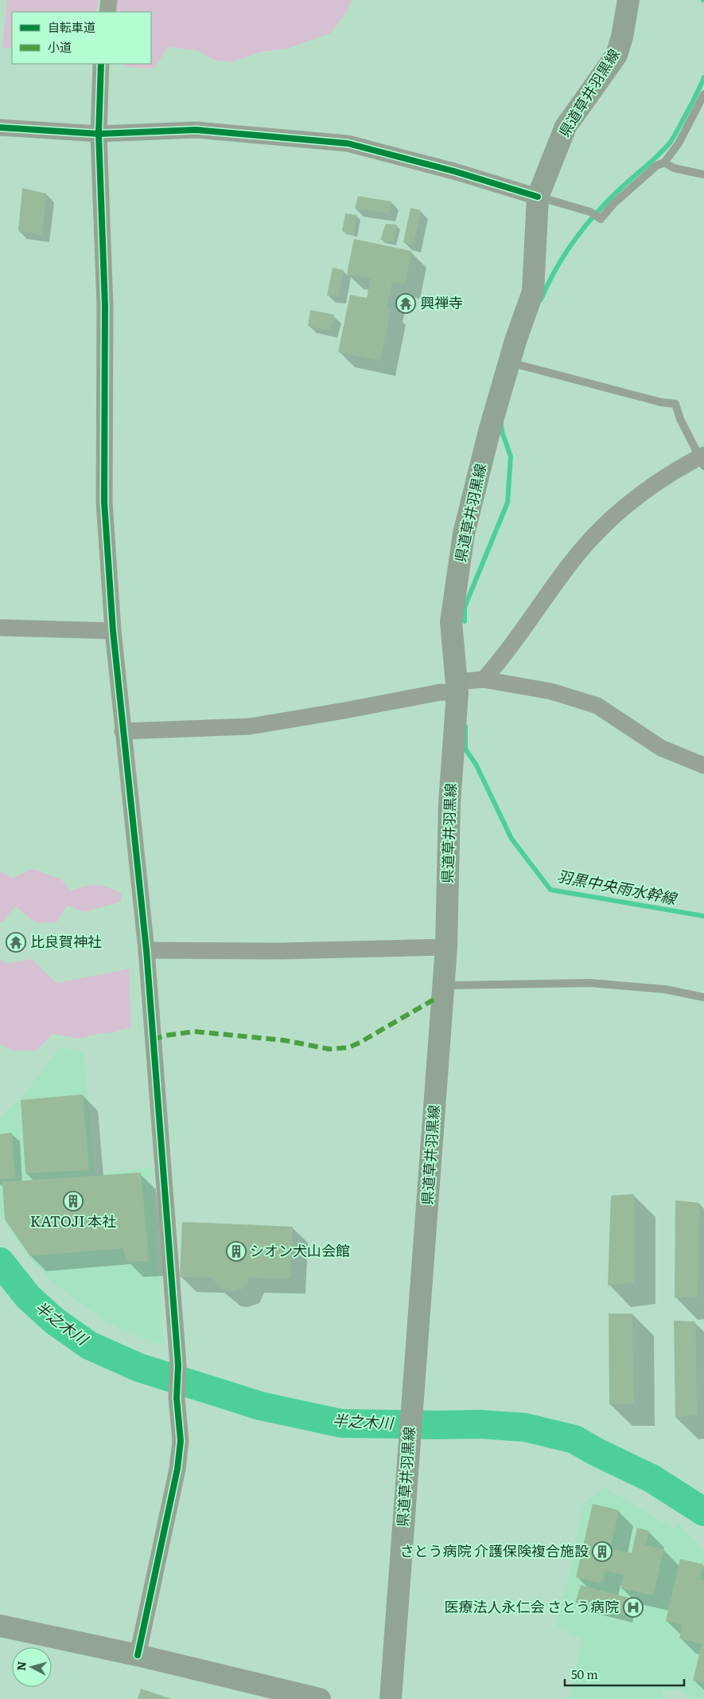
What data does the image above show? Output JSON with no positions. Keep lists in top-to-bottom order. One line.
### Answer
{"streets":{"main road":["県道草井羽黒線"]},"water":["羽黒中央雨水幹線","半之木川"],"places":{"temple":["興禅寺","比良賀神社"],"building":["KATOJI 本社","シオン犬山会館","さとう病院 介護保険複合施設"],"hospital":["医療法人永仁会 さとう病院"]},"legend":["自転車道","小道"],"scale_bar":"50 m","north":"left"}
